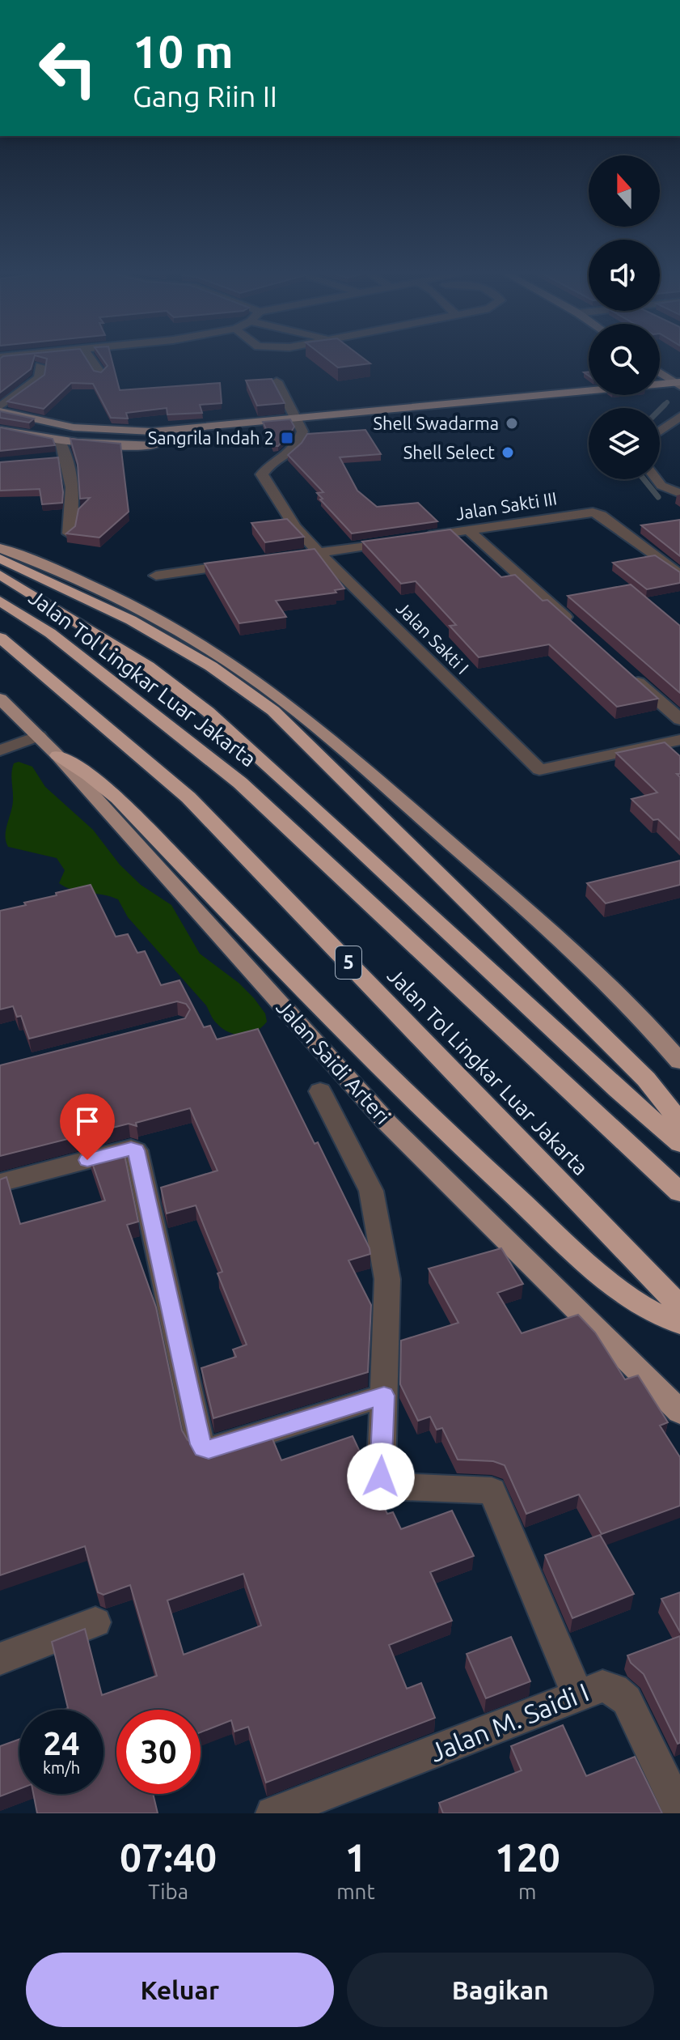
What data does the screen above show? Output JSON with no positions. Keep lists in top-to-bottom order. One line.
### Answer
{"streets":{"highway":["Jalan Tol Lingkar Luar Jakarta","5"],"main road":["Jalan Saidi Arteri"],"street":["Jalan Sakti III","Jalan Sakti I","Jalan M. Saidi I"]},"crossings":[["Jalan Sakti III","Jalan Sakti I"]],"places":{"other":["Shell Swadarma","Shell Select"],"transit":["Sangrila Indah 2"]},"north":"top","page":{"turn":["10 m","Gang Riin II"],"speed":"24 km/h","limit":"30","eta":["07:40","Tiba","1","mnt","120","m"],"buttons":["Keluar","Bagikan"]}}
